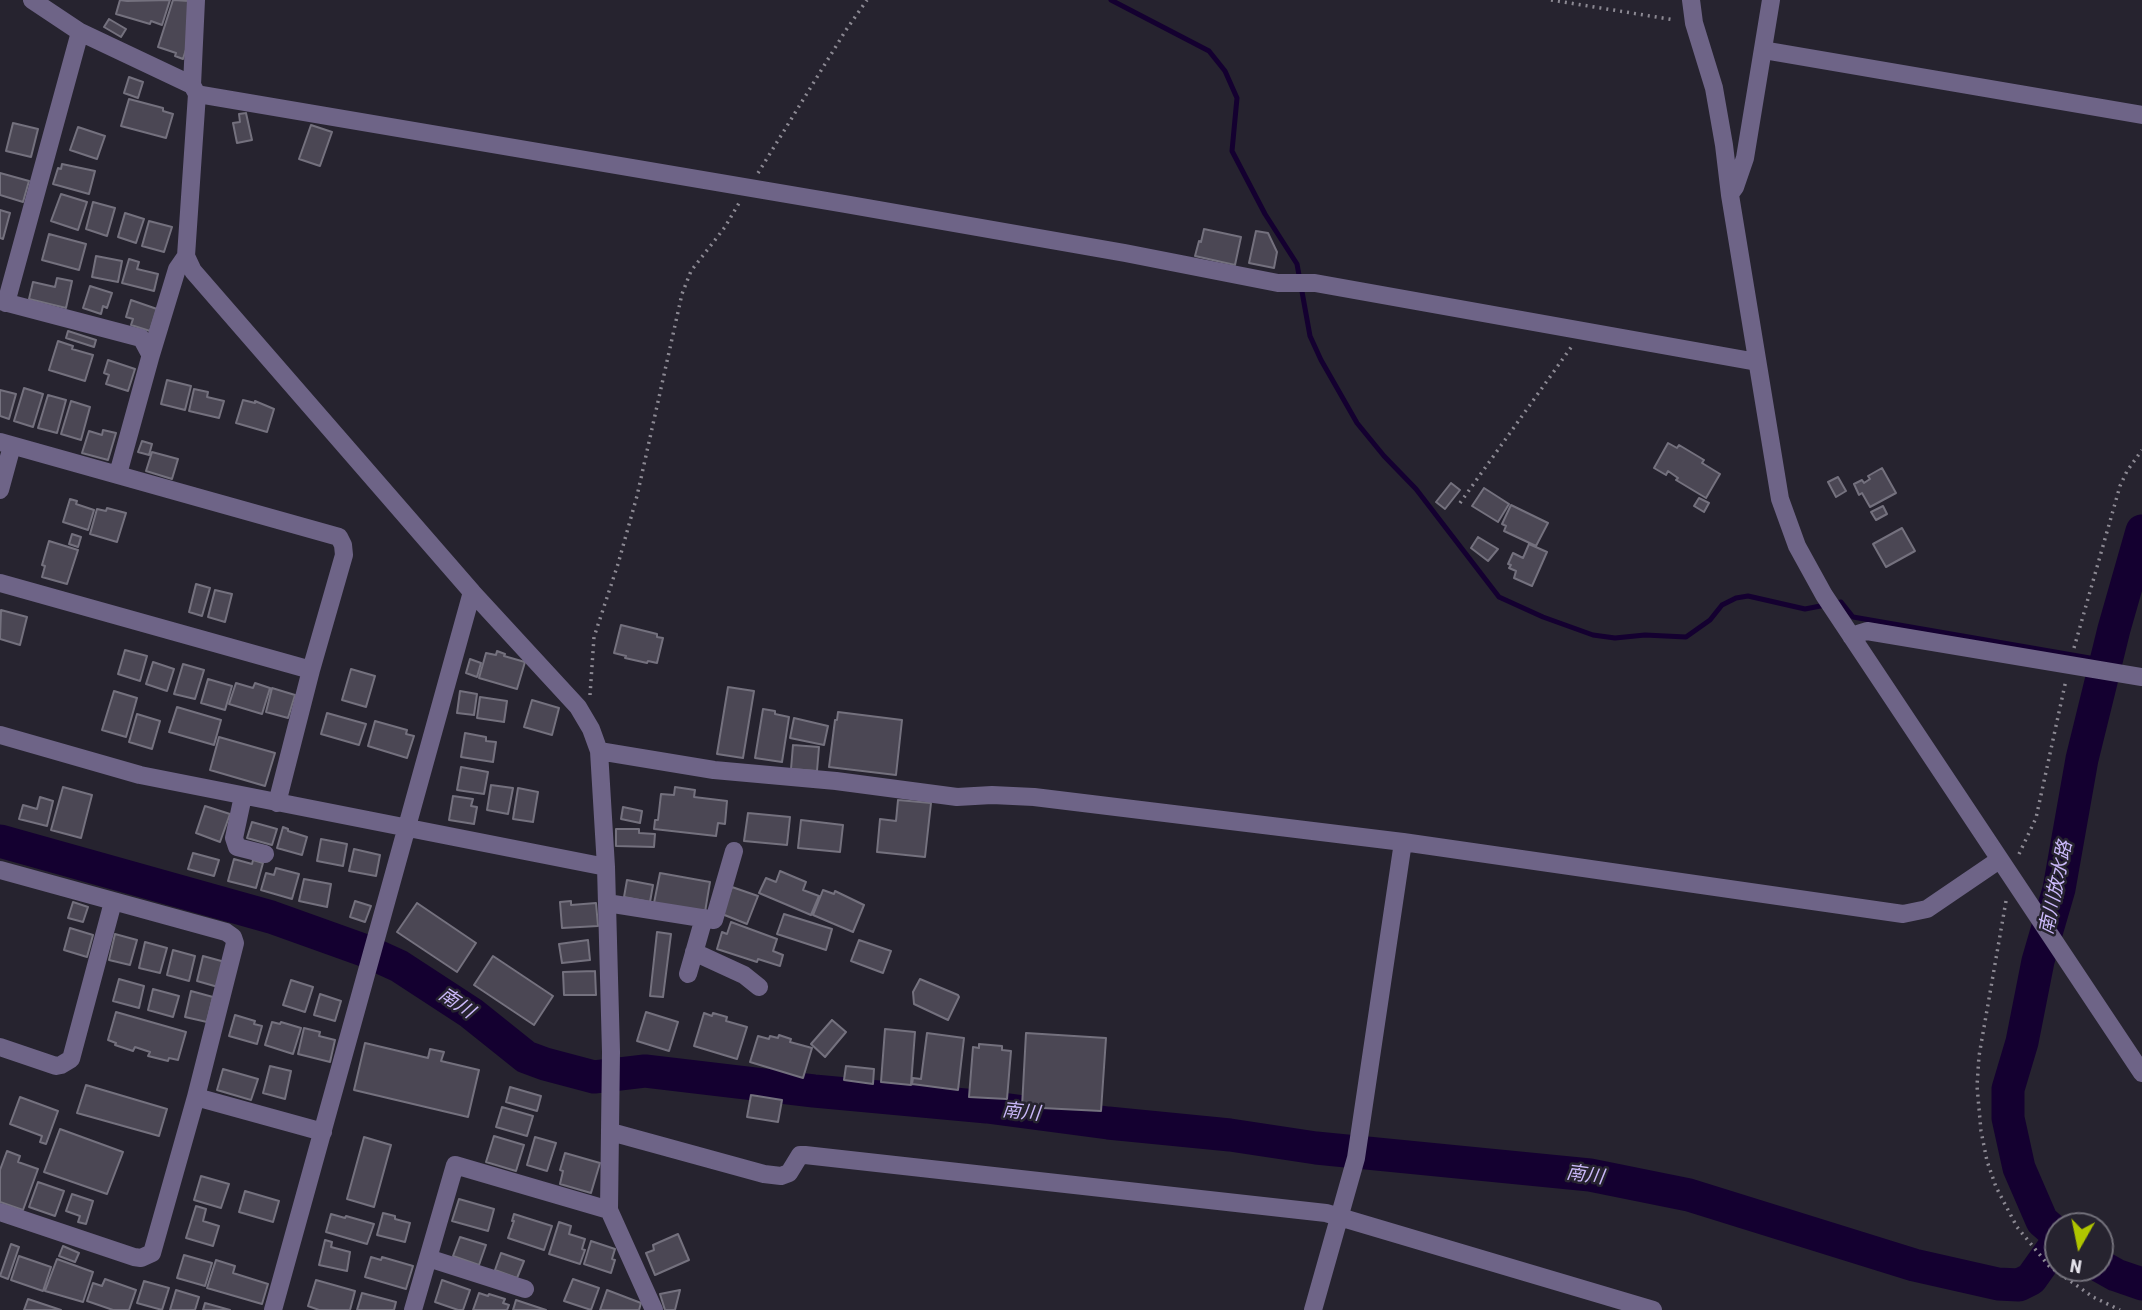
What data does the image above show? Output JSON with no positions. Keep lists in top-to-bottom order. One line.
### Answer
{"water":["南川放水路","南川"],"north":"bottom"}
